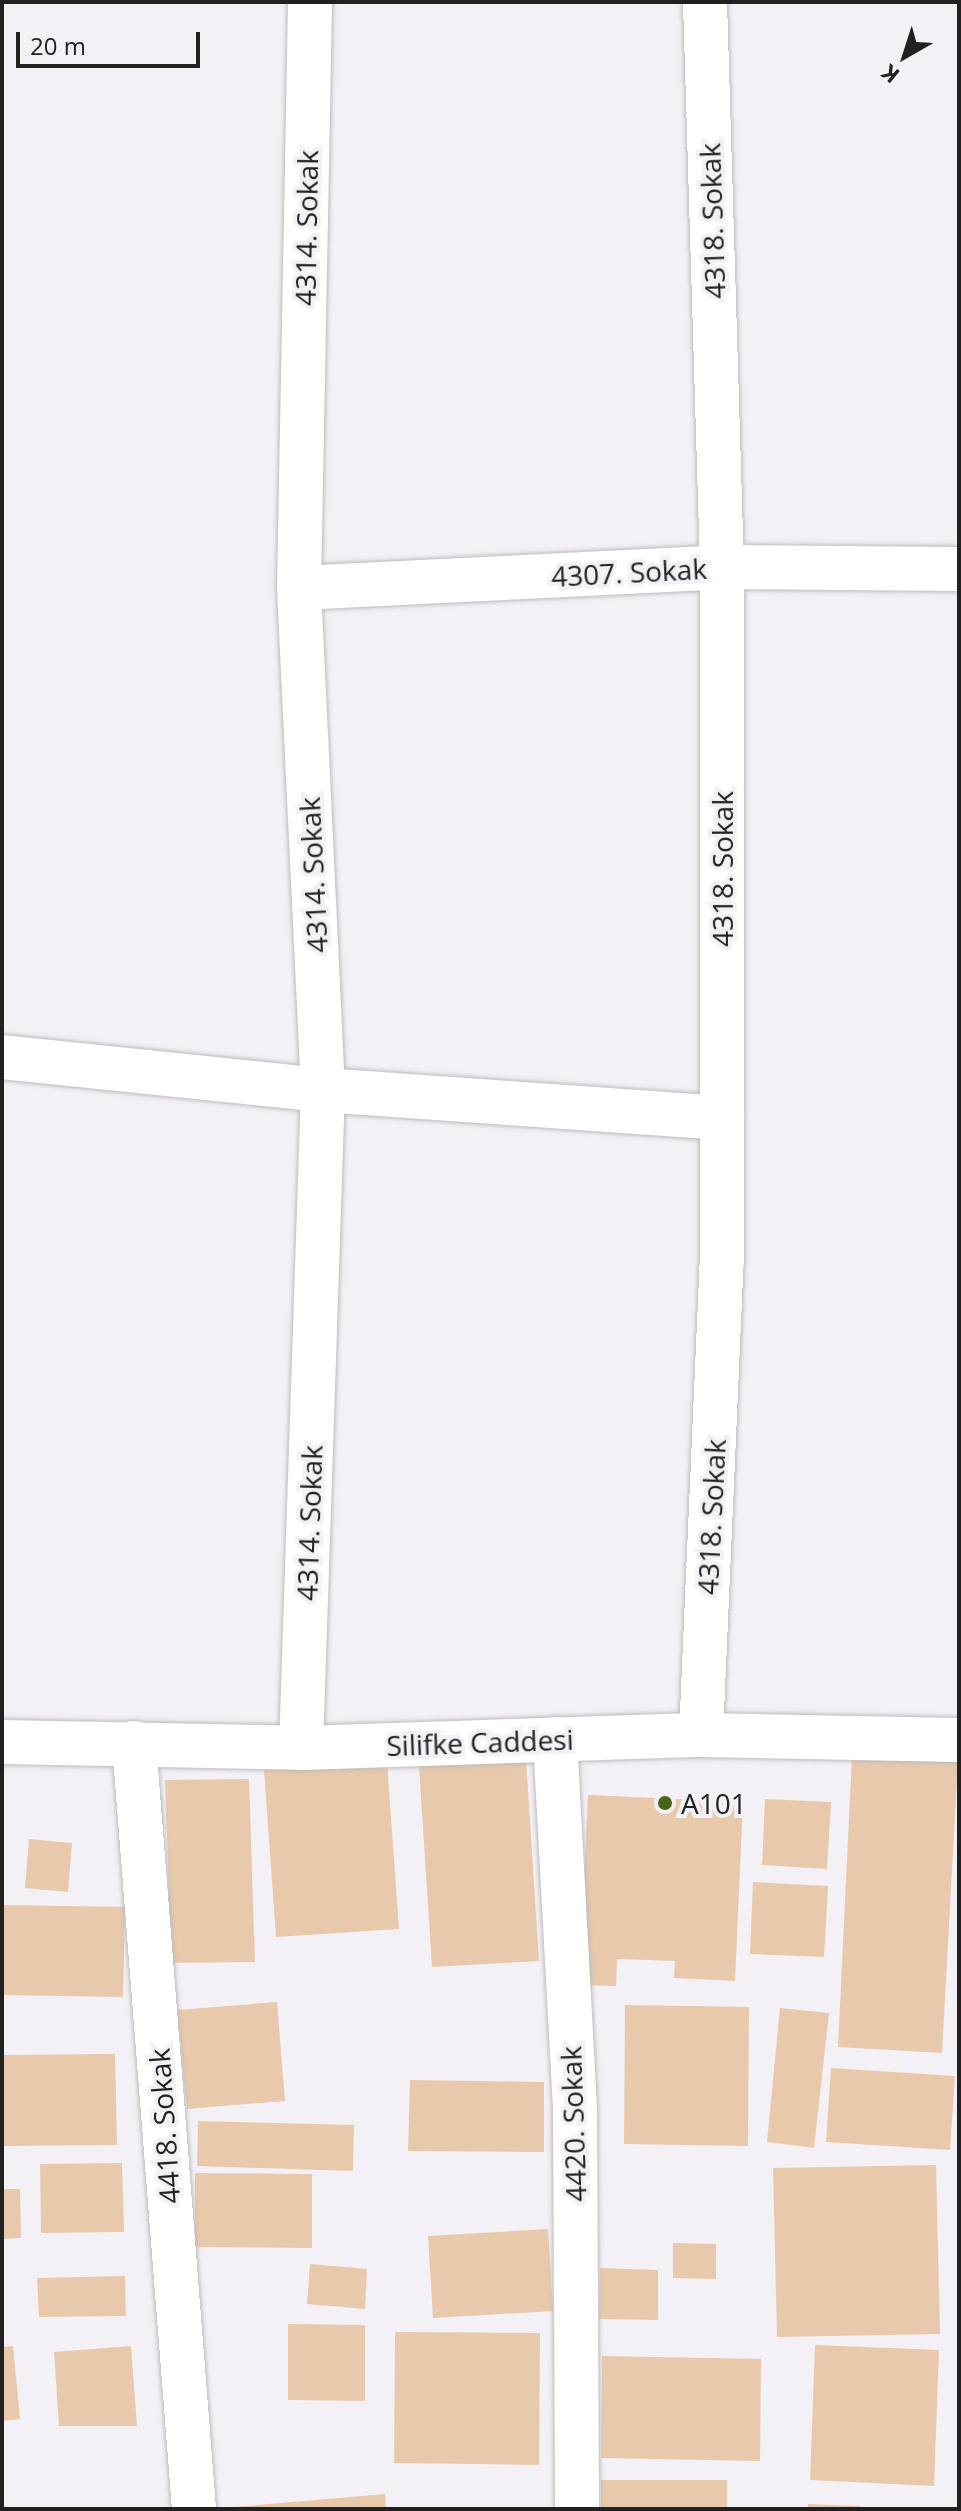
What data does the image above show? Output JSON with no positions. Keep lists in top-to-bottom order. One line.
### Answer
{"streets":{"street":["4318. Sokak","4314. Sokak","4307. Sokak","Silifke Caddesi","4420. Sokak","4418. Sokak"]},"crossings":[["4318. Sokak","4307. Sokak"],["4318. Sokak","Silifke Caddesi"],["4314. Sokak","4307. Sokak"],["4314. Sokak","Silifke Caddesi"],["Silifke Caddesi","4420. Sokak"],["Silifke Caddesi","4418. Sokak"]],"places":["A101"],"scale_bar":"20 m","north":"bottom left"}
